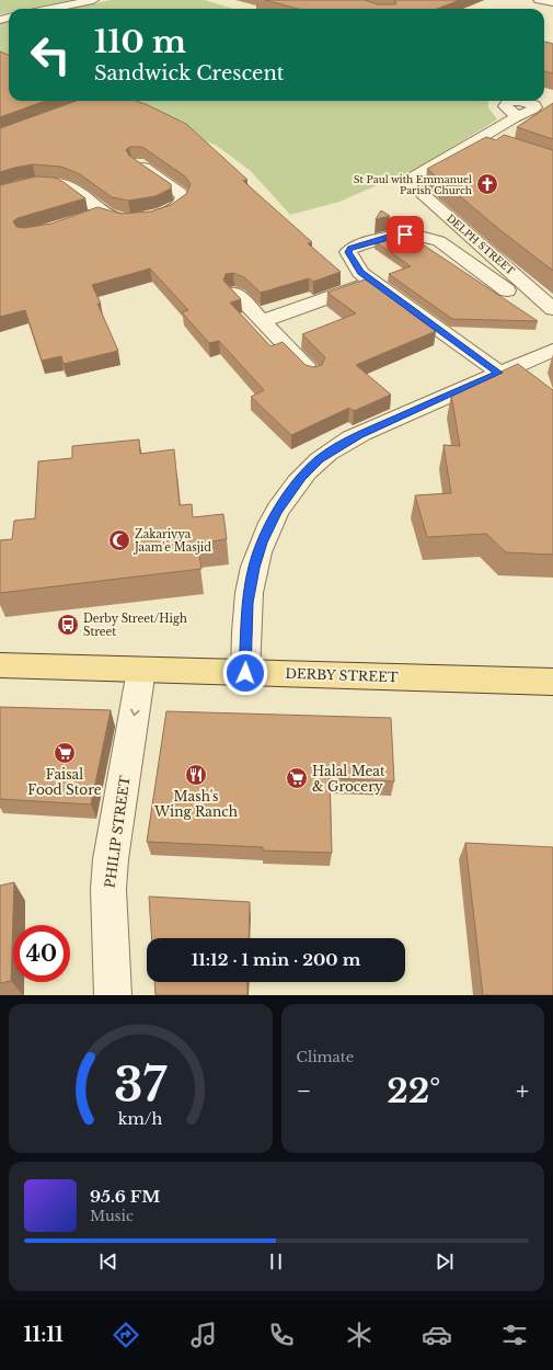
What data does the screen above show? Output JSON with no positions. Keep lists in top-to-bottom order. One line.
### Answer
{"streets":{"main road":["DERBY STREET"],"street":["DELPH STREET","PHILIP STREET"]},"crossings":[["DERBY STREET","PHILIP STREET"]],"one_way":["PHILIP STREET"],"places":{"church":["St Paul with Emmanuel Parish Church"],"mosque":["Zakariyya Jaam'e Masjid"],"bus stop":["Derby Street/High Street"],"supermarket":["Faisal Food Store","Halal Meat & Grocery"],"restaurant":["Mash's Wing Ranch"]},"page":{"turn":["110 m","Sandwick Crescent"],"limit":"40","trip":"11:12 · 1 min · 200 m","tile":"Climate","heat":["−","22°","+"],"song":["95.6 FM","Music"],"tabs":"11:11","gauge":["37","km/h"]}}
